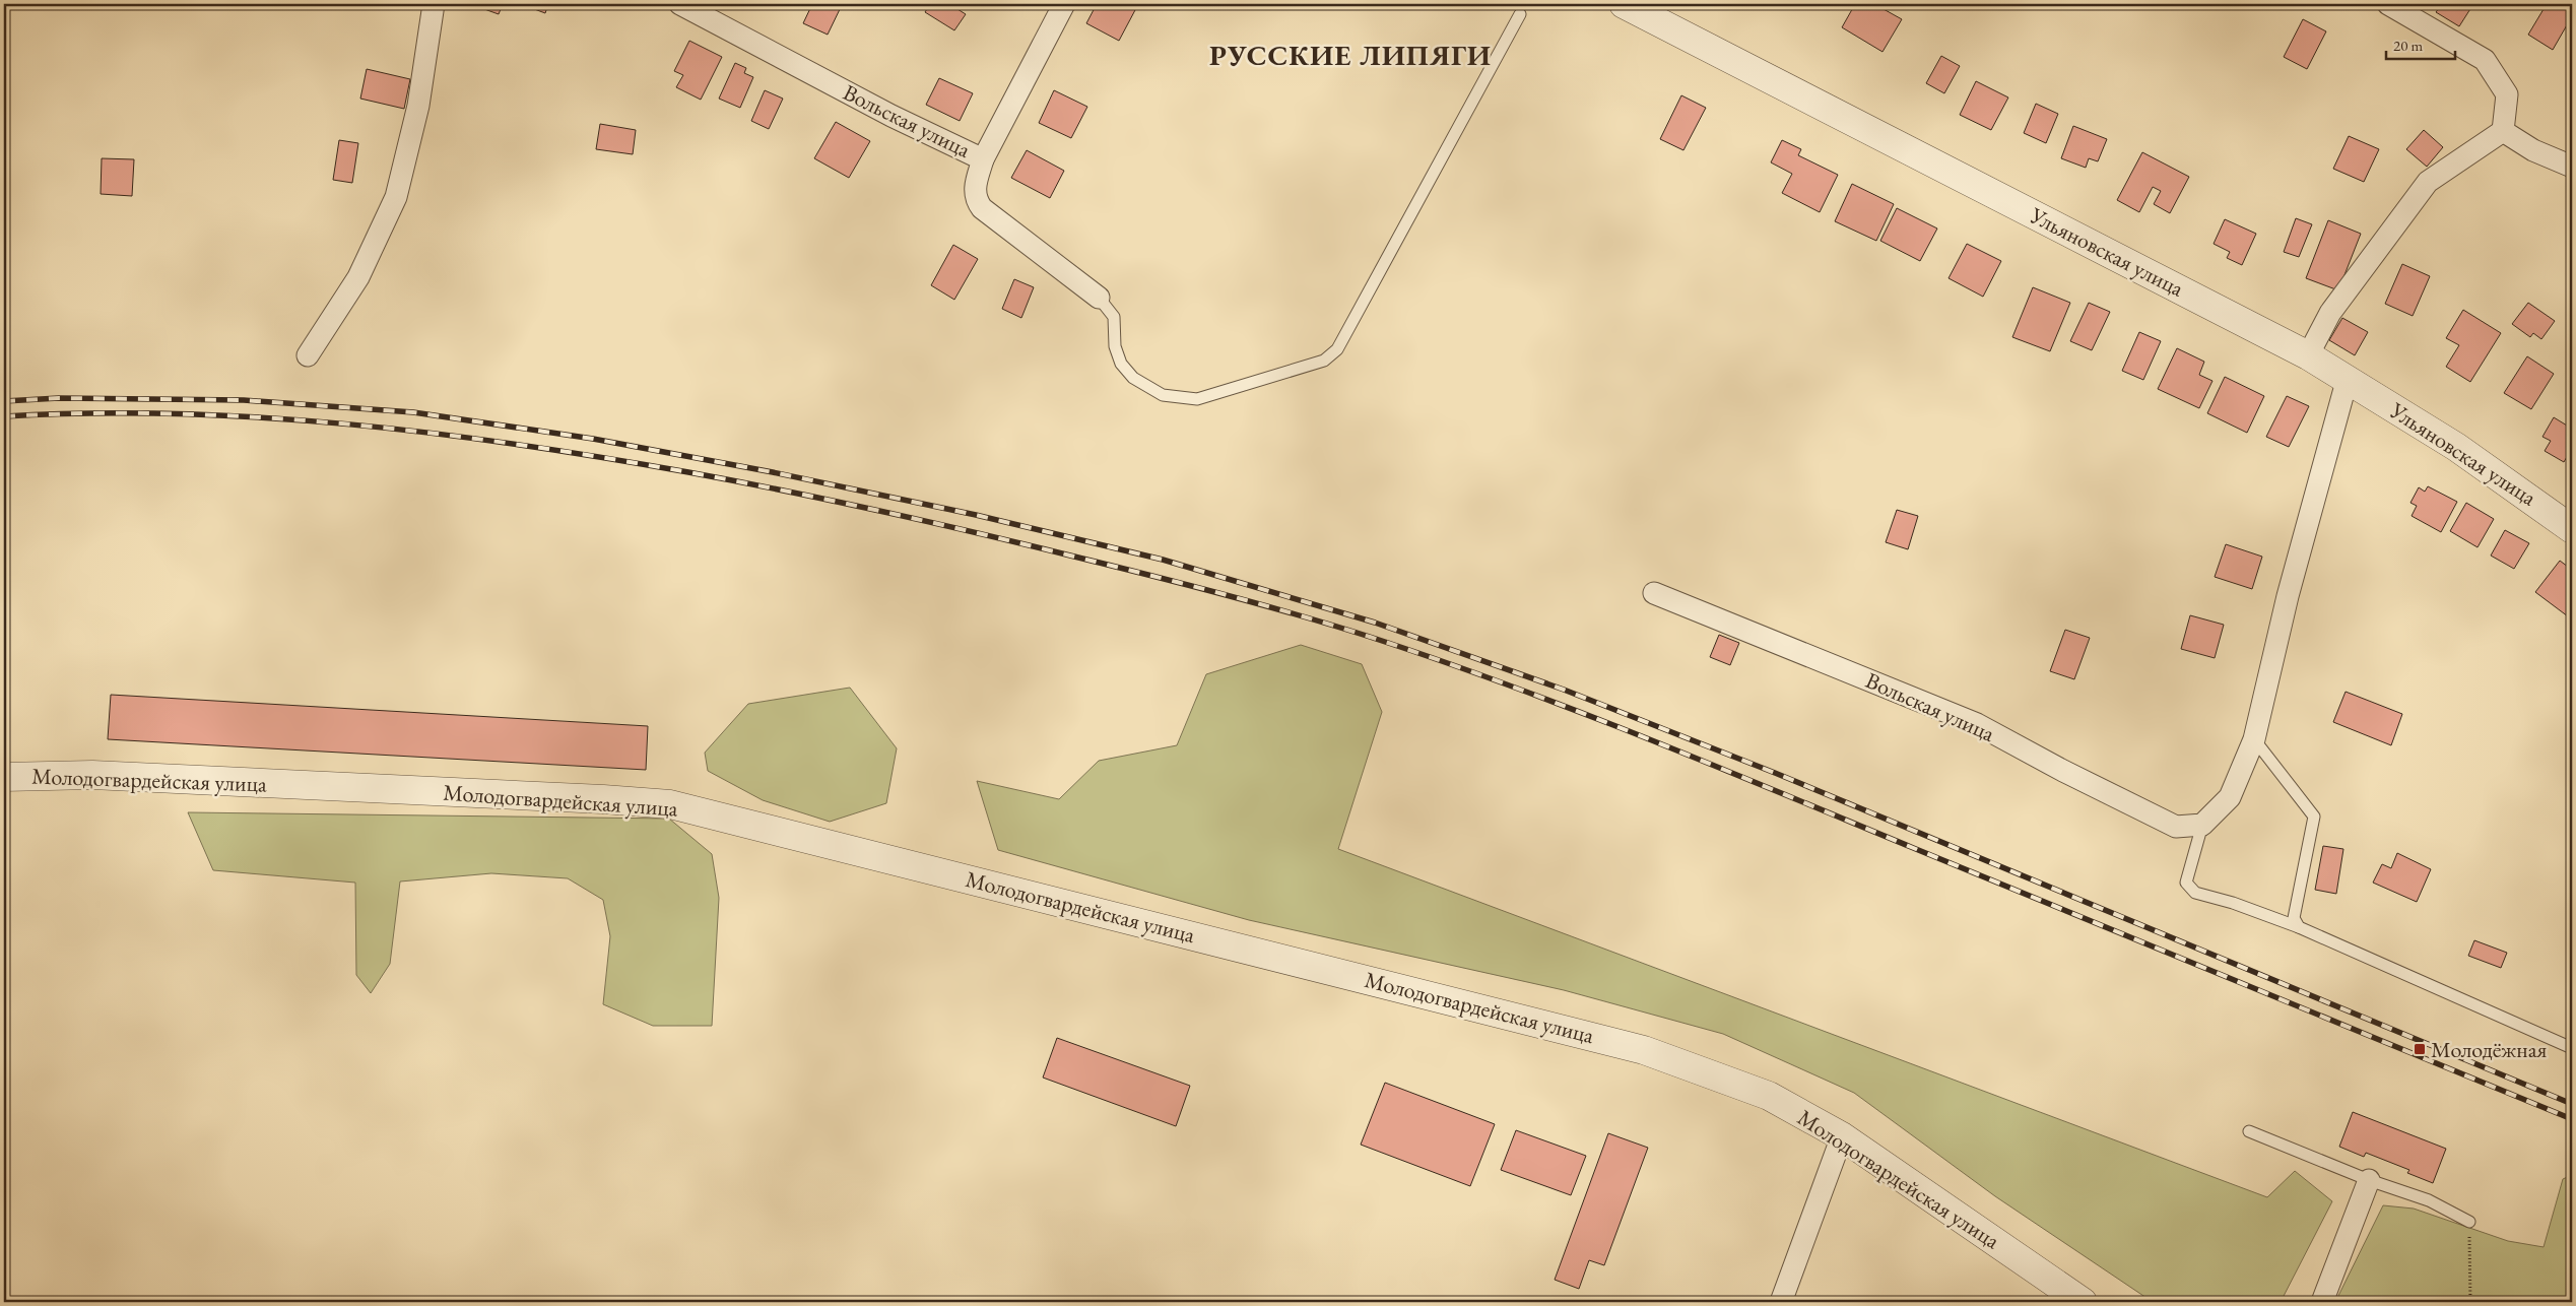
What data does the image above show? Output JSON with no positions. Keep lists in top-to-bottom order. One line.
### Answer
{"streets":{"street":["Вольская улица","Ульяновская улица","Молодогвардейская улица"]},"districts":["РУССКИЕ ЛИПЯГИ"],"places":{"transit":["Молодёжная"]},"scale_bar":"20 m"}
